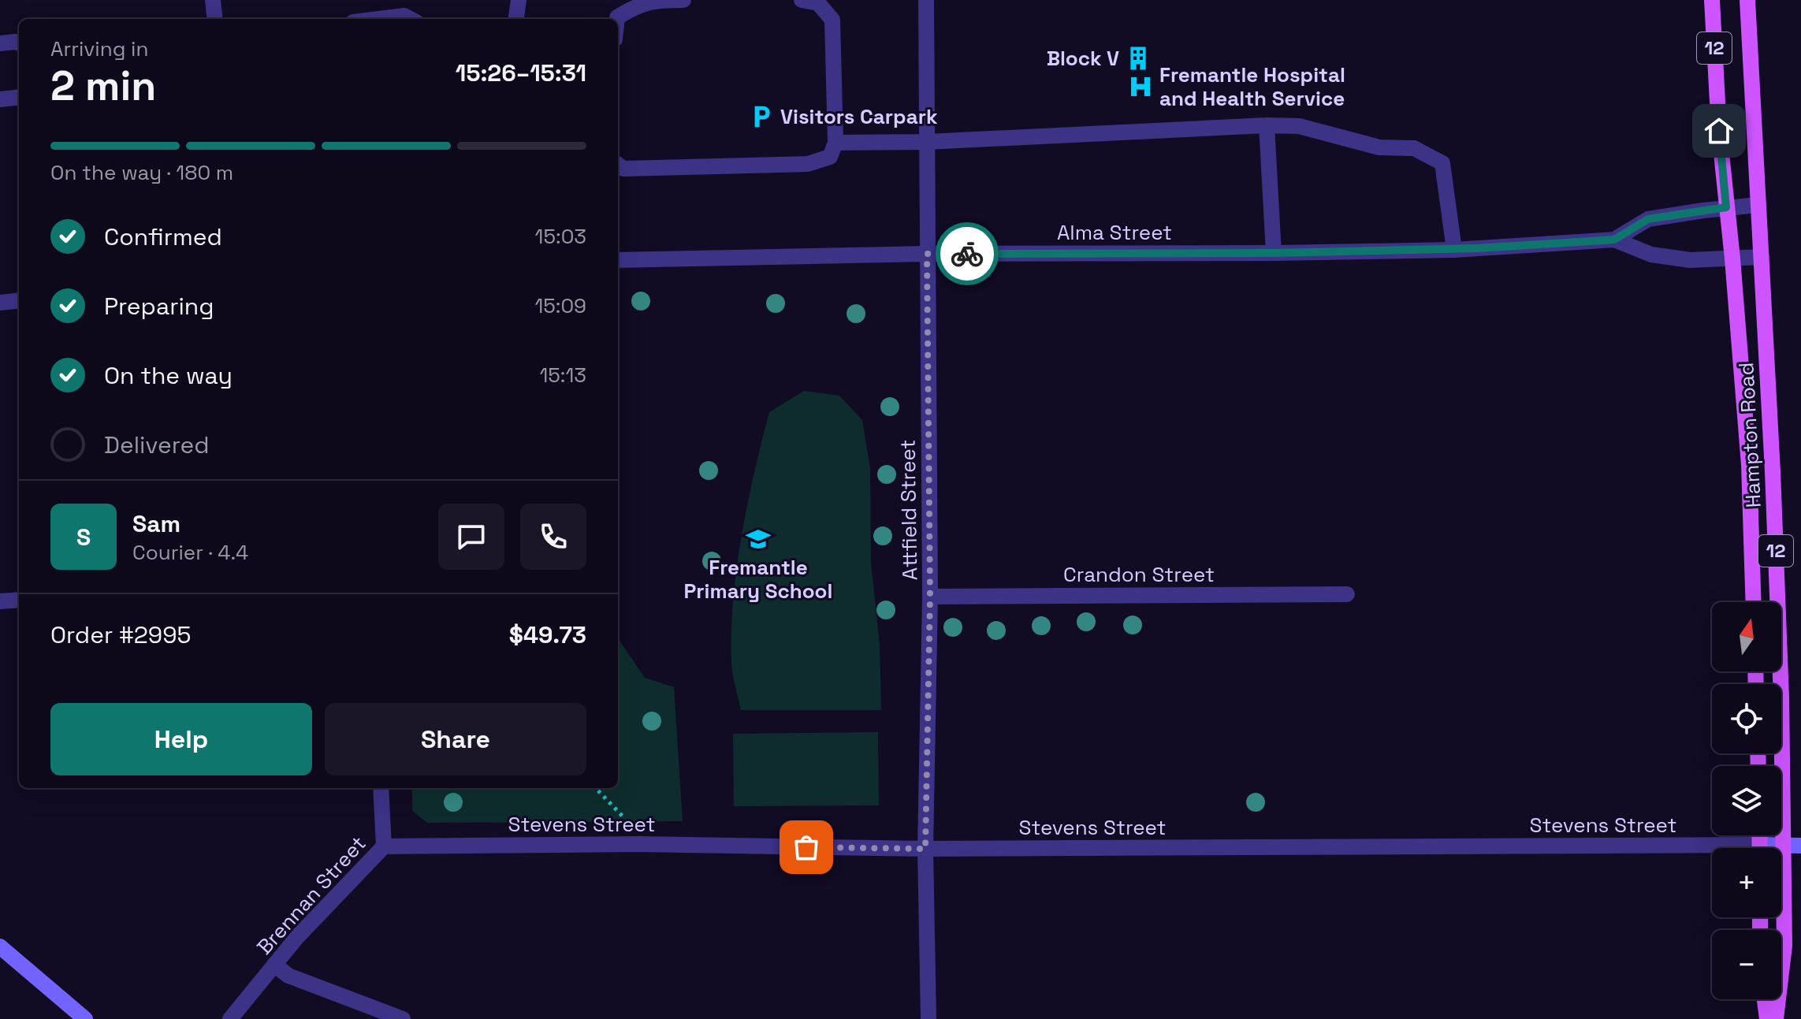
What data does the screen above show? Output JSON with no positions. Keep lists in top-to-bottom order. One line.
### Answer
{"streets":{"main road":["12","Hampton Road"],"street":["Alma Street","Attfield Street","Crandon Street","Stevens Street","Brennan Street"]},"crossings":[["Alma Street","Hampton Road"],["Alma Street","Attfield Street"],["Attfield Street","Crandon Street"],["Attfield Street","Stevens Street"],["Stevens Street","Brennan Street"]],"places":{"building":["Block V"],"hospital":["Fremantle Hospital and Health Service"],"parking":["Visitors Carpark"],"school or university":["Fremantle Primary School"]},"north":"top","page":{"heading":["2 min","Arriving in","15:26–15:31"],"panel":["Sam","Courier · 4.4","Order #2995","$49.73"],"bar":"On the way · 180 m","list":[["Confirmed","15:03"],["Preparing","15:09"],["On the way","15:13"],"Delivered"],"round":"S","map_buttons":["+","−"],"buttons":["Help","Share"]}}
